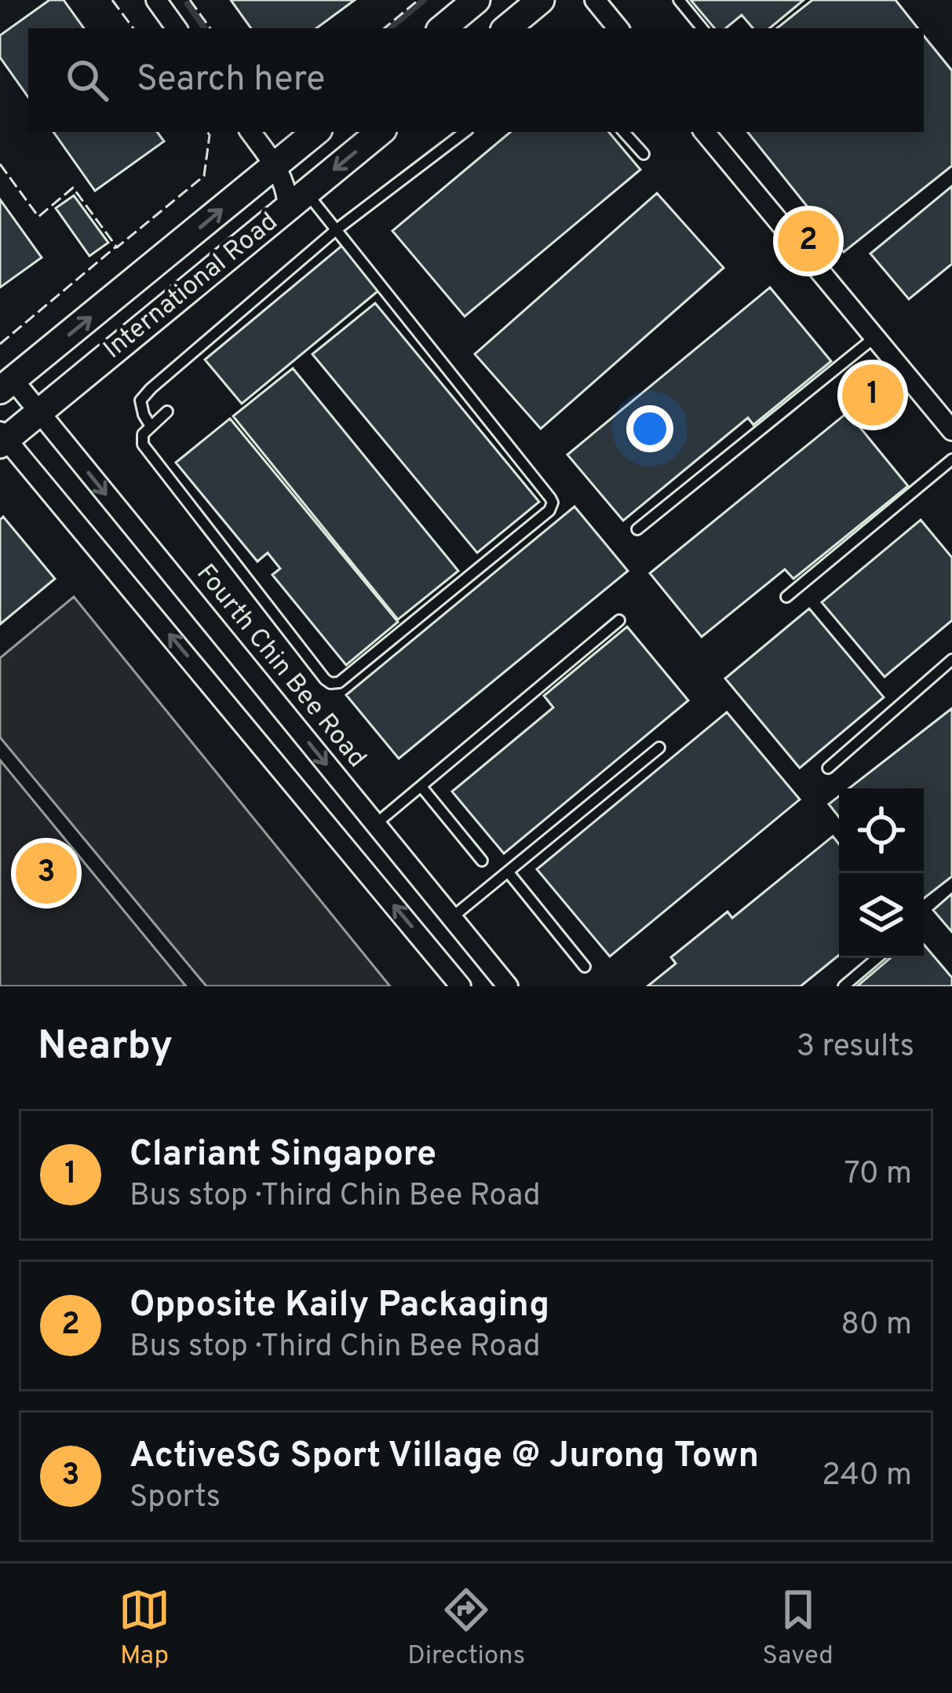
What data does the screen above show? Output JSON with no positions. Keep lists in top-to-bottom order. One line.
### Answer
{"streets":{"main road":["International Road"],"street":["Fourth Chin Bee Road"]},"crossings":[["International Road","Fourth Chin Bee Road"]],"page":{"search":"Search here","pins":["2","1","3"],"heading":["Nearby","3 results"],"list":[{"mark":"1","name":"Clariant Singapore","note":"Bus stop · Third Chin Bee Road","value":"70 m"},{"mark":"2","name":"Opposite Kaily Packaging","note":"Bus stop · Third Chin Bee Road","value":"80 m"},{"mark":"3","name":"ActiveSG Sport Village @ Jurong Town","note":"Sports","value":"240 m"}],"nav":["Map","Directions","Saved"]}}
